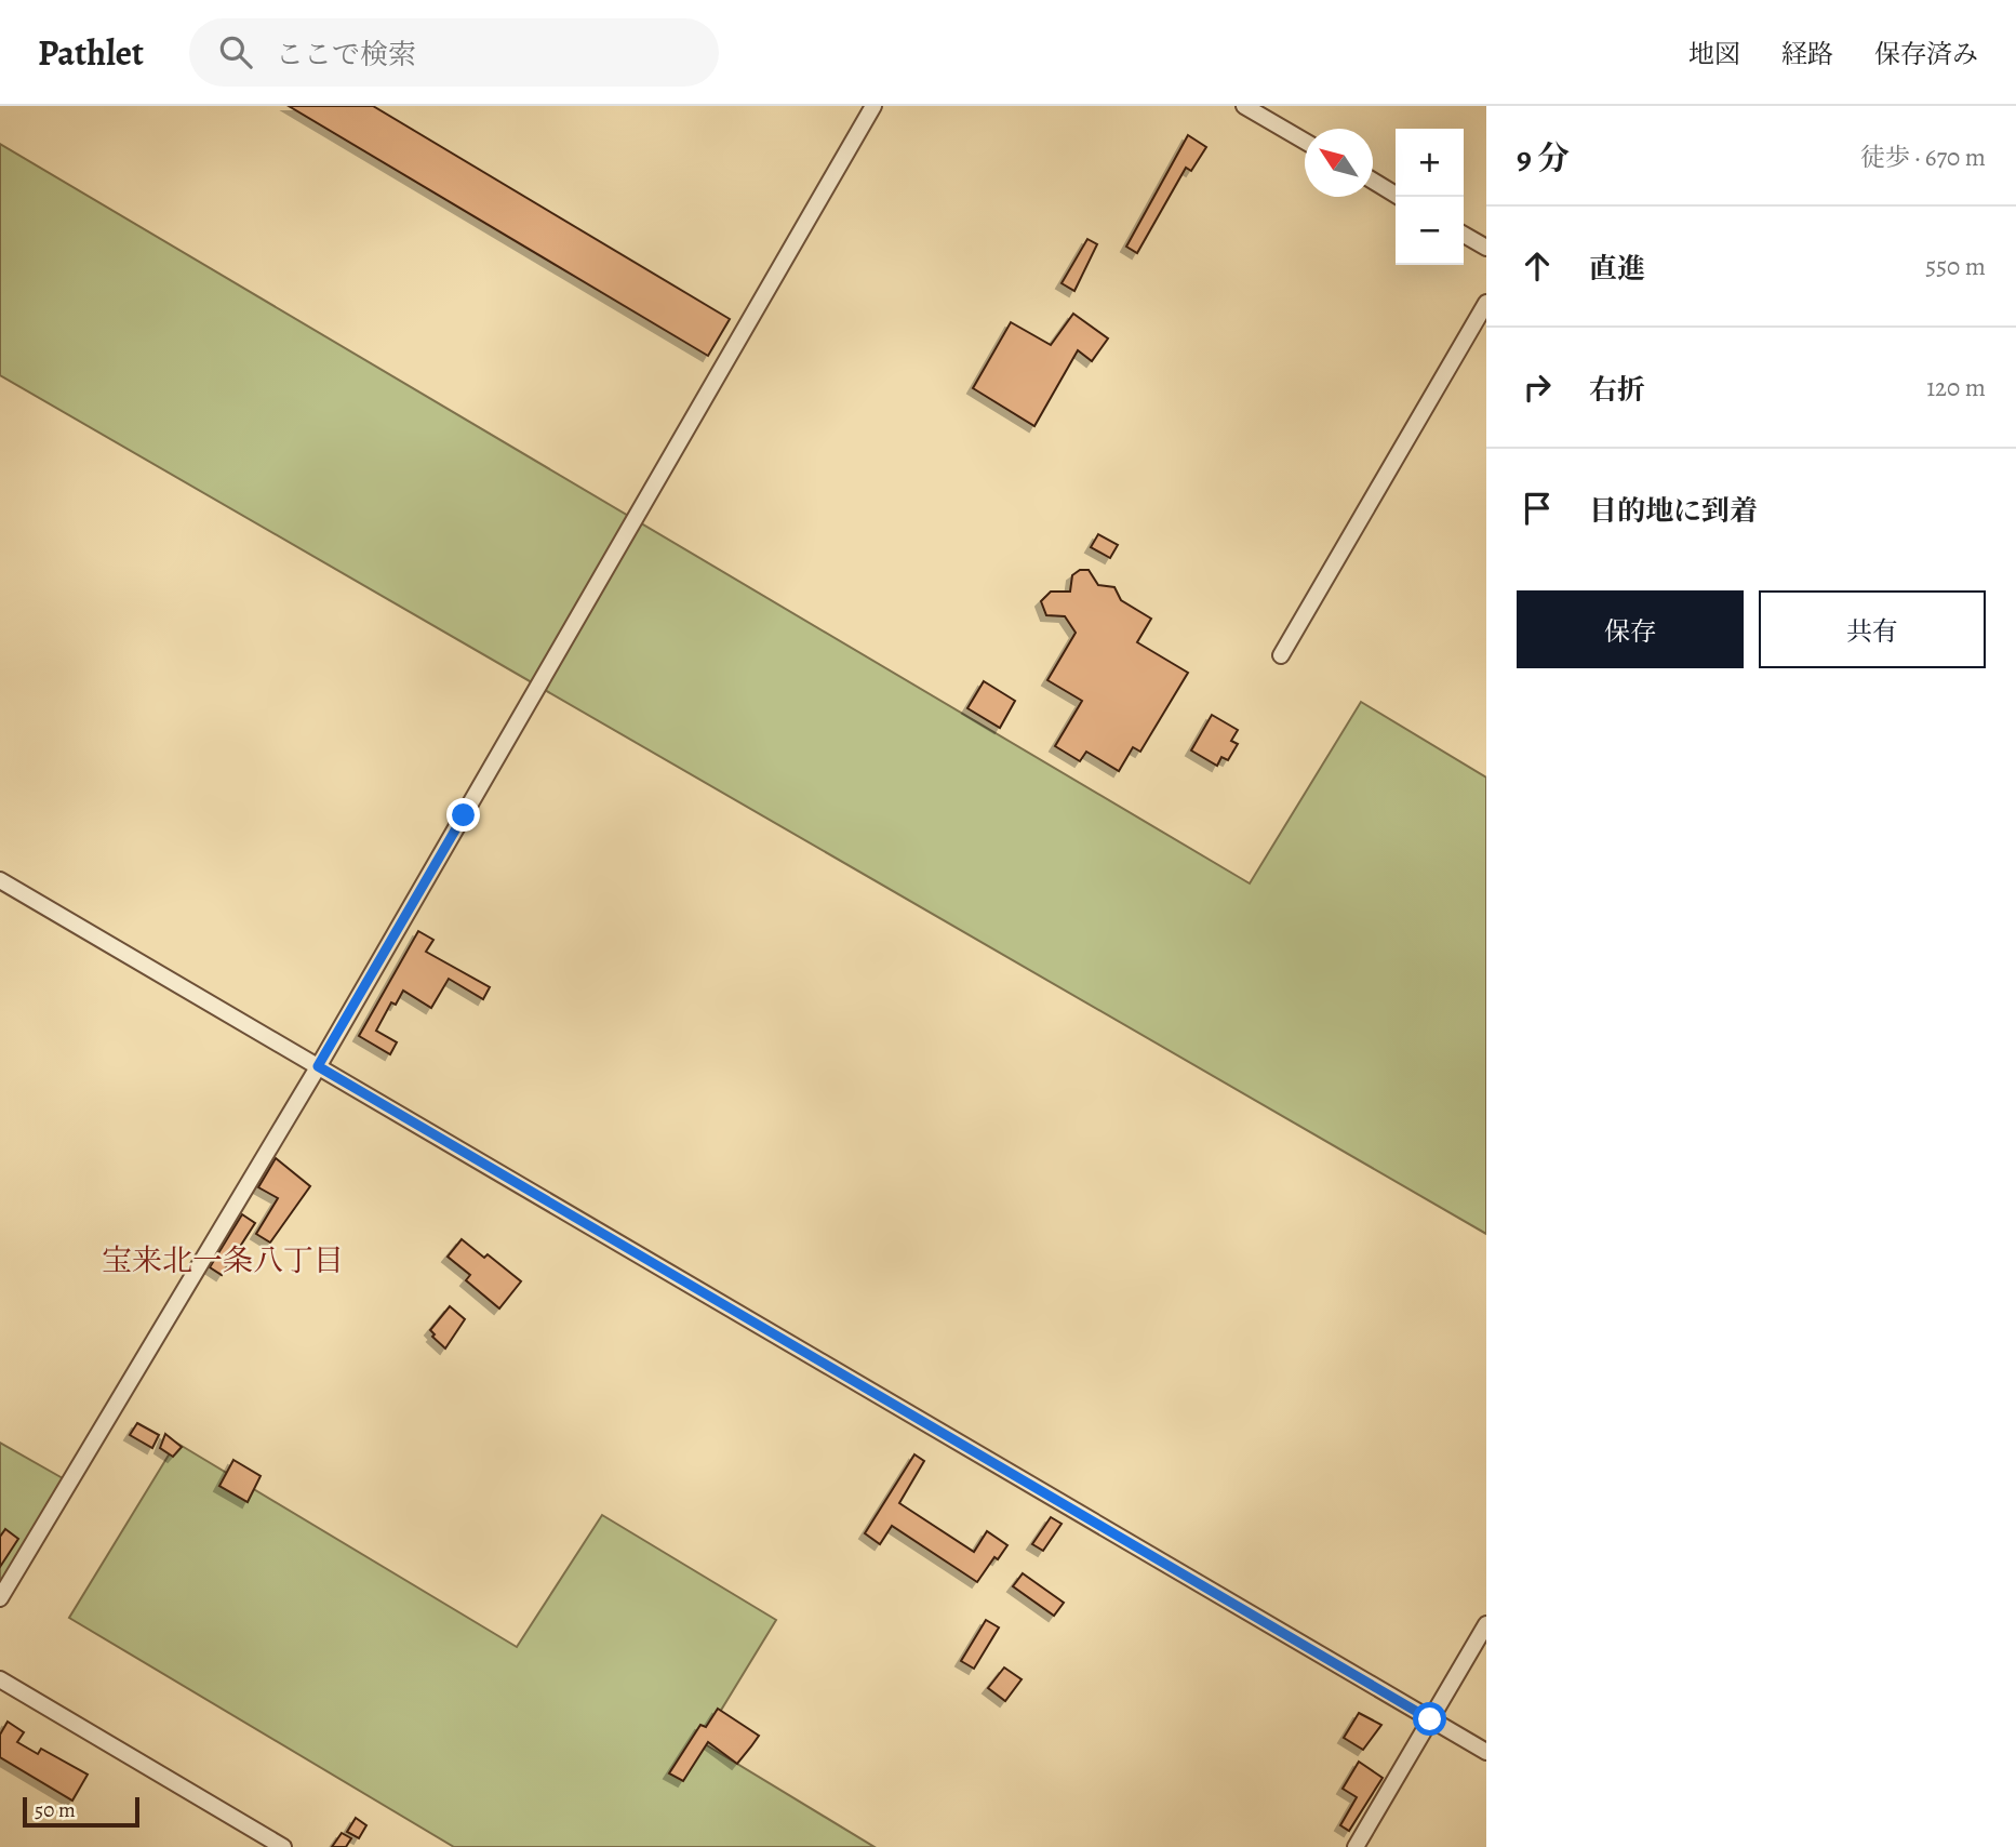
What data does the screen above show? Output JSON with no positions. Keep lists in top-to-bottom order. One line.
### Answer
{"districts":["宝来北一条八丁目"],"scale_bar":"50 m","north":"top left","page":{"header":"Pathlet","search":"ここで検索","nav":["地図","経路","保存済み"],"heading":["9 分","徒歩 · 670 m"],"map_buttons":["+","−"],"list":[["直進","550 m"],["右折","120 m"],"目的地に到着"],"buttons":["保存","共有"],"scale":"50 m"}}
